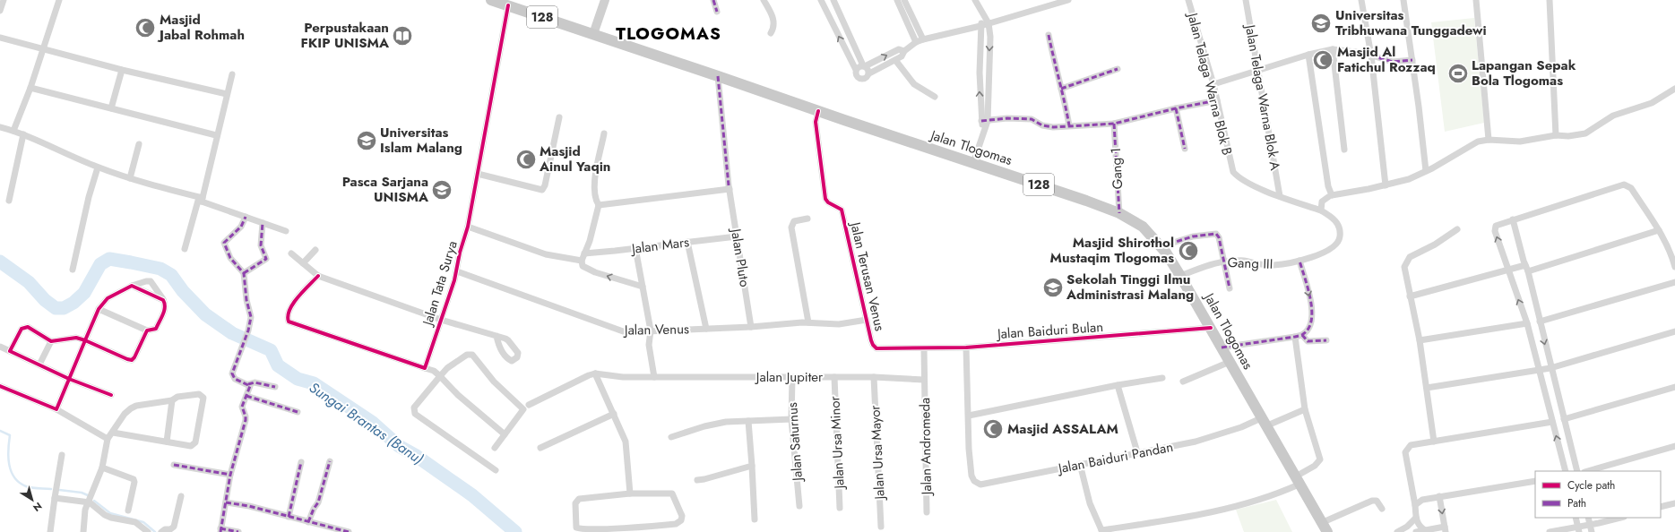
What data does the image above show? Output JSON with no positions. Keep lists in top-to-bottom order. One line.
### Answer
{"streets":{"main road":["128","Jalan Tlogomas"],"street":["Jalan Telaga Warna Blok B","Jalan Telaga Warna Blok A","Gang 1","Jalan Mars","Jalan Pluto","Gang III","Jalan Terusan Venus","Jalan Tata Surya","Jalan Venus","Jalan Baiduri Bulan","Jalan Jupiter","Jalan Saturnus","Jalan Ursa Minor","Jalan Andromeda","Jalan Ursa Mayor","Jalan Baiduri Pandan"]},"crossings":[["128","Jalan Tlogomas"],["128","Jalan Tata Surya"],["Jalan Telaga Warna Blok B","Jalan Telaga Warna Blok A"],["Jalan Tlogomas","Gang 1"],["Jalan Tlogomas","Jalan Pluto"],["Jalan Tlogomas","Gang III"],["Jalan Tlogomas","Jalan Terusan Venus"],["Jalan Tlogomas","Jalan Baiduri Bulan"],["Jalan Tlogomas","Jalan Baiduri Pandan"],["Jalan Mars","Jalan Pluto"],["Jalan Pluto","Jalan Venus"],["Jalan Terusan Venus","Jalan Venus"],["Jalan Terusan Venus","Jalan Baiduri Bulan"],["Jalan Tata Surya","Jalan Venus"],["Jalan Jupiter","Jalan Saturnus"],["Jalan Jupiter","Jalan Ursa Minor"],["Jalan Jupiter","Jalan Andromeda"],["Jalan Jupiter","Jalan Ursa Mayor"]],"districts":["TLOGOMAS"],"water":["Sungai Brantas (Banu)"],"places":{"school or university":["Universitas Tribhuwana Tunggadewi","Universitas Islam Malang","Pasca Sarjana UNISMA","Sekolah Tinggi Ilmu Administrasi Malang"],"mosque":["Masjid Jabal Rohmah","Masjid Al Fatichul Rozzaq","Masjid Ainul Yaqin","Masjid Shirothol Mustaqim Tlogomas","Masjid ASSALAM"],"library":["Perpustakaan FKIP UNISMA"],"sports":["Lapangan Sepak Bola Tlogomas"]},"legend":["Cycle path","Path"],"north":"bottom right"}
